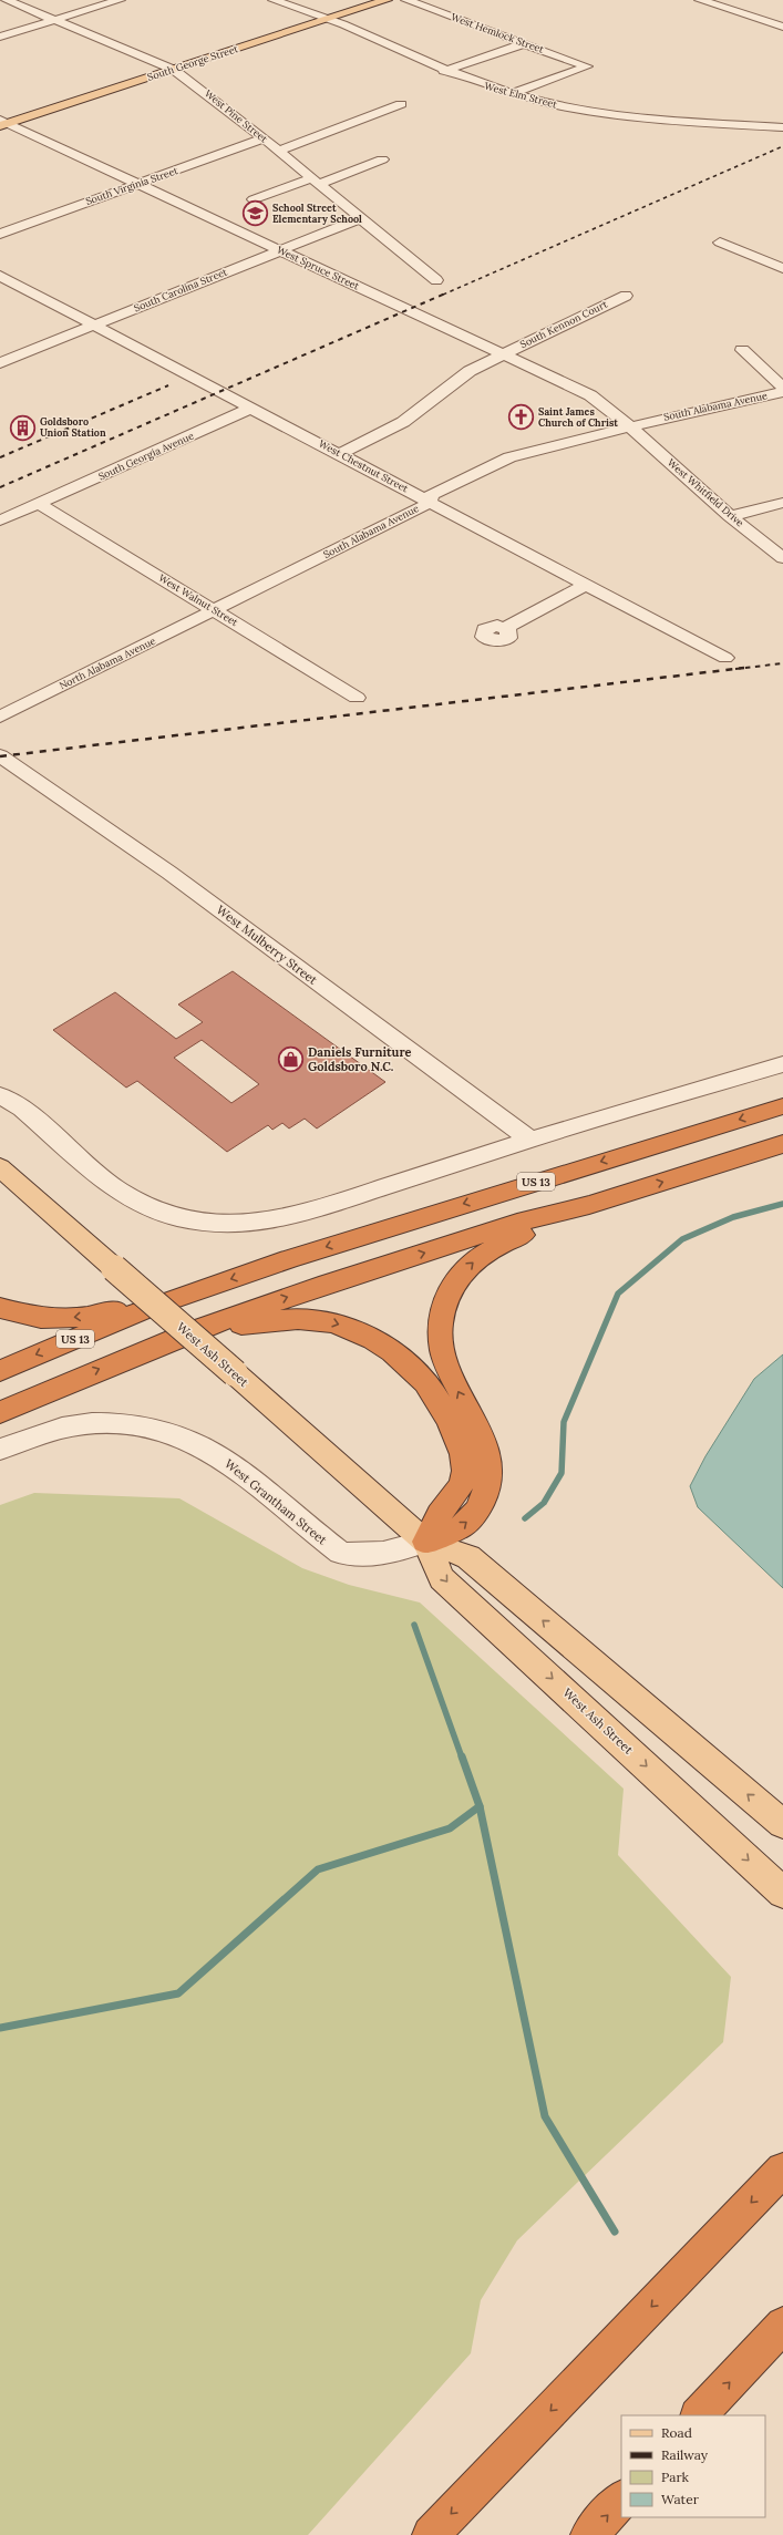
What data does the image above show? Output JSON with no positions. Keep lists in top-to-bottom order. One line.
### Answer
{"streets":{"highway":["US 13"],"main road":["South George Street","West Ash Street"],"street":["West Hemlock Street","West Elm Street","West Pine Street","South Virginia Street","West Spruce Street","South Carolina Street","South Kennon Court","South Alabama Avenue","South Georgia Avenue","West Chestnut Street","West Whitfield Drive","West Walnut Street","North Alabama Avenue","West Mulberry Street","West Grantham Street"]},"crossings":[["West Hemlock Street","West Elm Street"],["South George Street","West Elm Street"],["South George Street","West Pine Street"],["South George Street","West Spruce Street"],["West Pine Street","South Virginia Street"],["West Pine Street","South Carolina Street"],["South Virginia Street","West Spruce Street"],["West Spruce Street","South Carolina Street"],["West Spruce Street","South Kennon Court"],["West Spruce Street","South Alabama Avenue"],["West Spruce Street","West Whitfield Drive"],["South Carolina Street","West Chestnut Street"],["South Kennon Court","West Chestnut Street"],["South Alabama Avenue","West Chestnut Street"],["South Alabama Avenue","West Whitfield Drive"],["South Alabama Avenue","West Walnut Street"],["South Alabama Avenue","North Alabama Avenue"],["South Georgia Avenue","West Chestnut Street"],["South Georgia Avenue","West Walnut Street"],["West Walnut Street","North Alabama Avenue"],["West Ash Street","West Grantham Street"]],"places":{"school or university":["School Street Elementary School"],"church":["Saint James Church of Christ"],"building":["Goldsboro Union Station"],"shop":["Daniels Furniture Goldsboro N.C."]},"legend":["Road","Railway","Park","Water"]}
